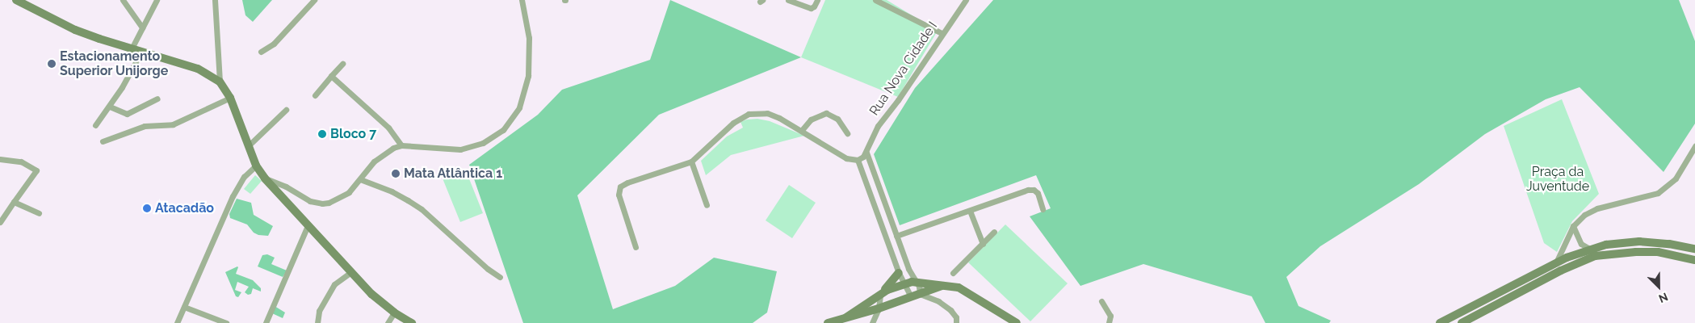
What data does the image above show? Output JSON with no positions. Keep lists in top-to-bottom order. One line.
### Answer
{"streets":{"street":["Rua Nova Cidade I"]},"parks":["Praça da Juventude"],"places":["Estacionamento Superior Unijorge","Bloco 7","Mata Atlântica 1","Atacadão"],"north":"bottom right"}
